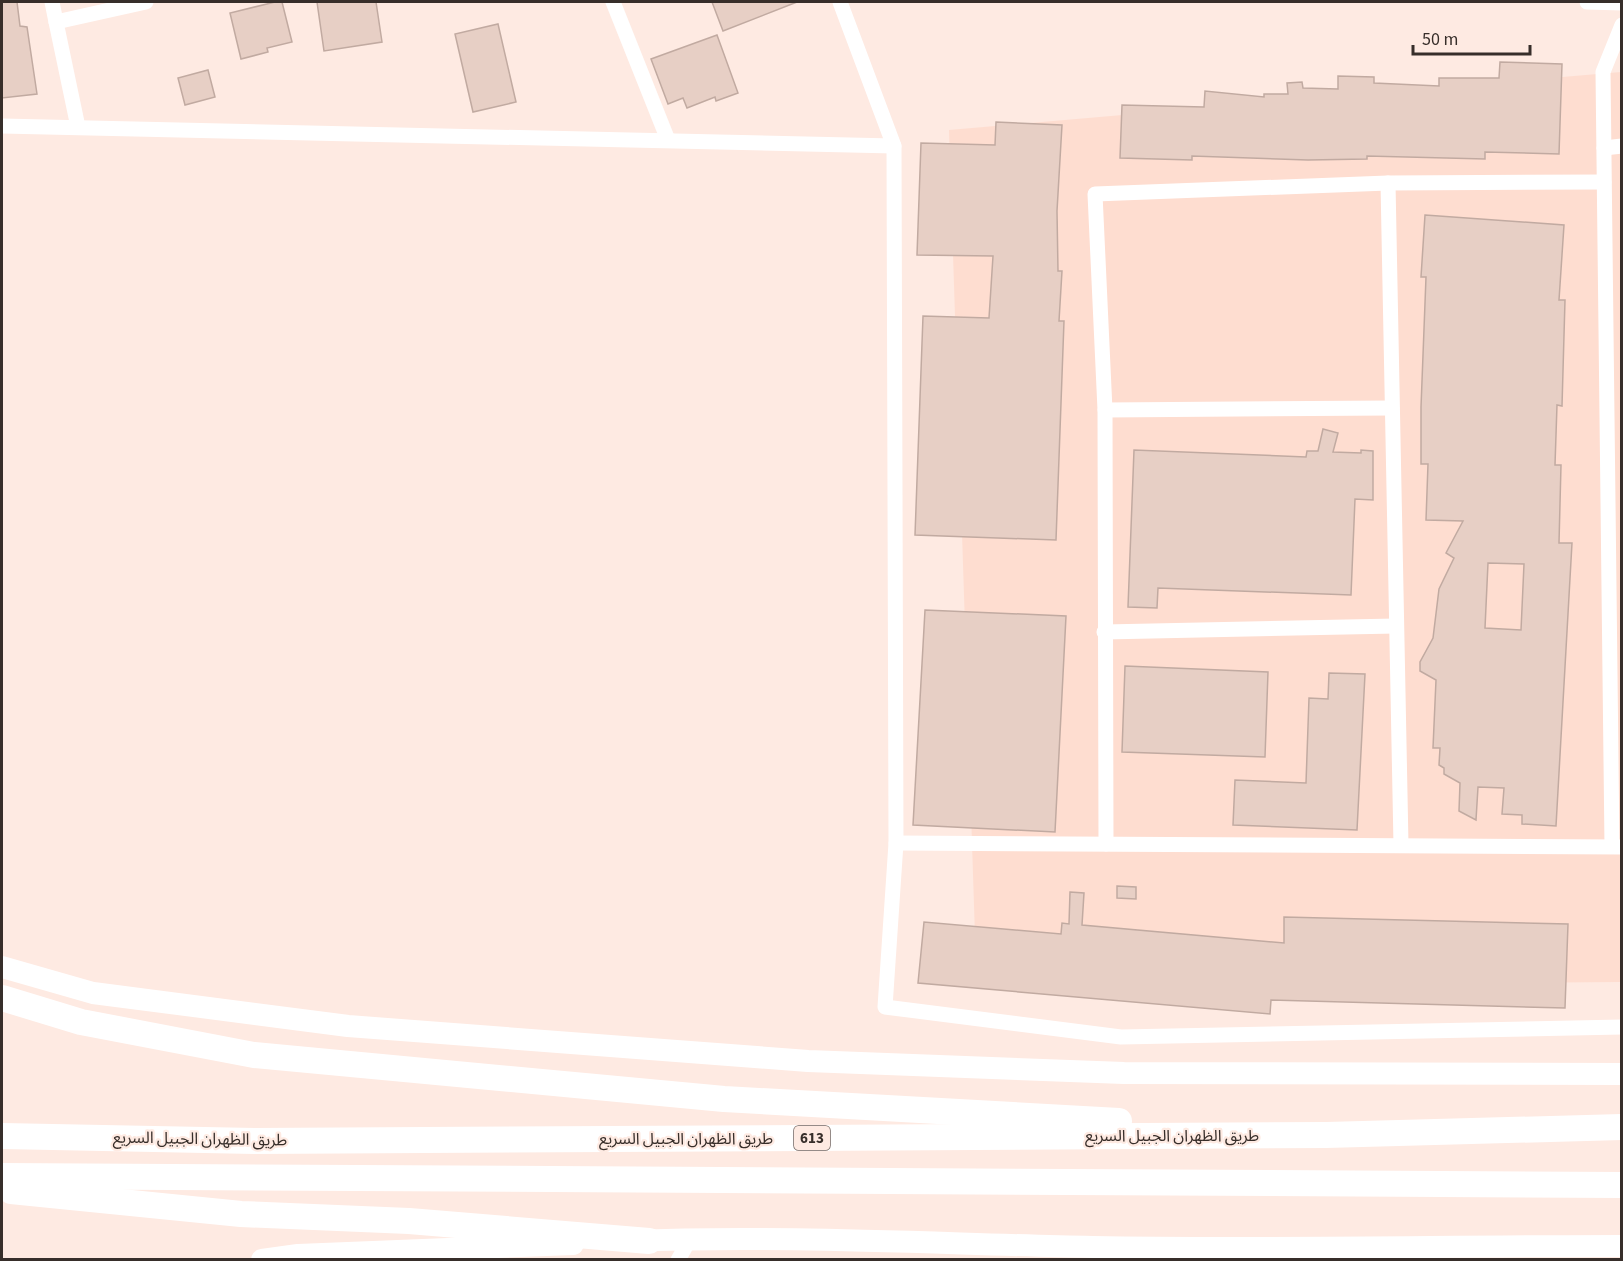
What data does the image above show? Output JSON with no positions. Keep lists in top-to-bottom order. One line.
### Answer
{"streets":{"highway":["طريق الظهران الجبيل السريع","613"]},"scale_bar":"50 m"}
